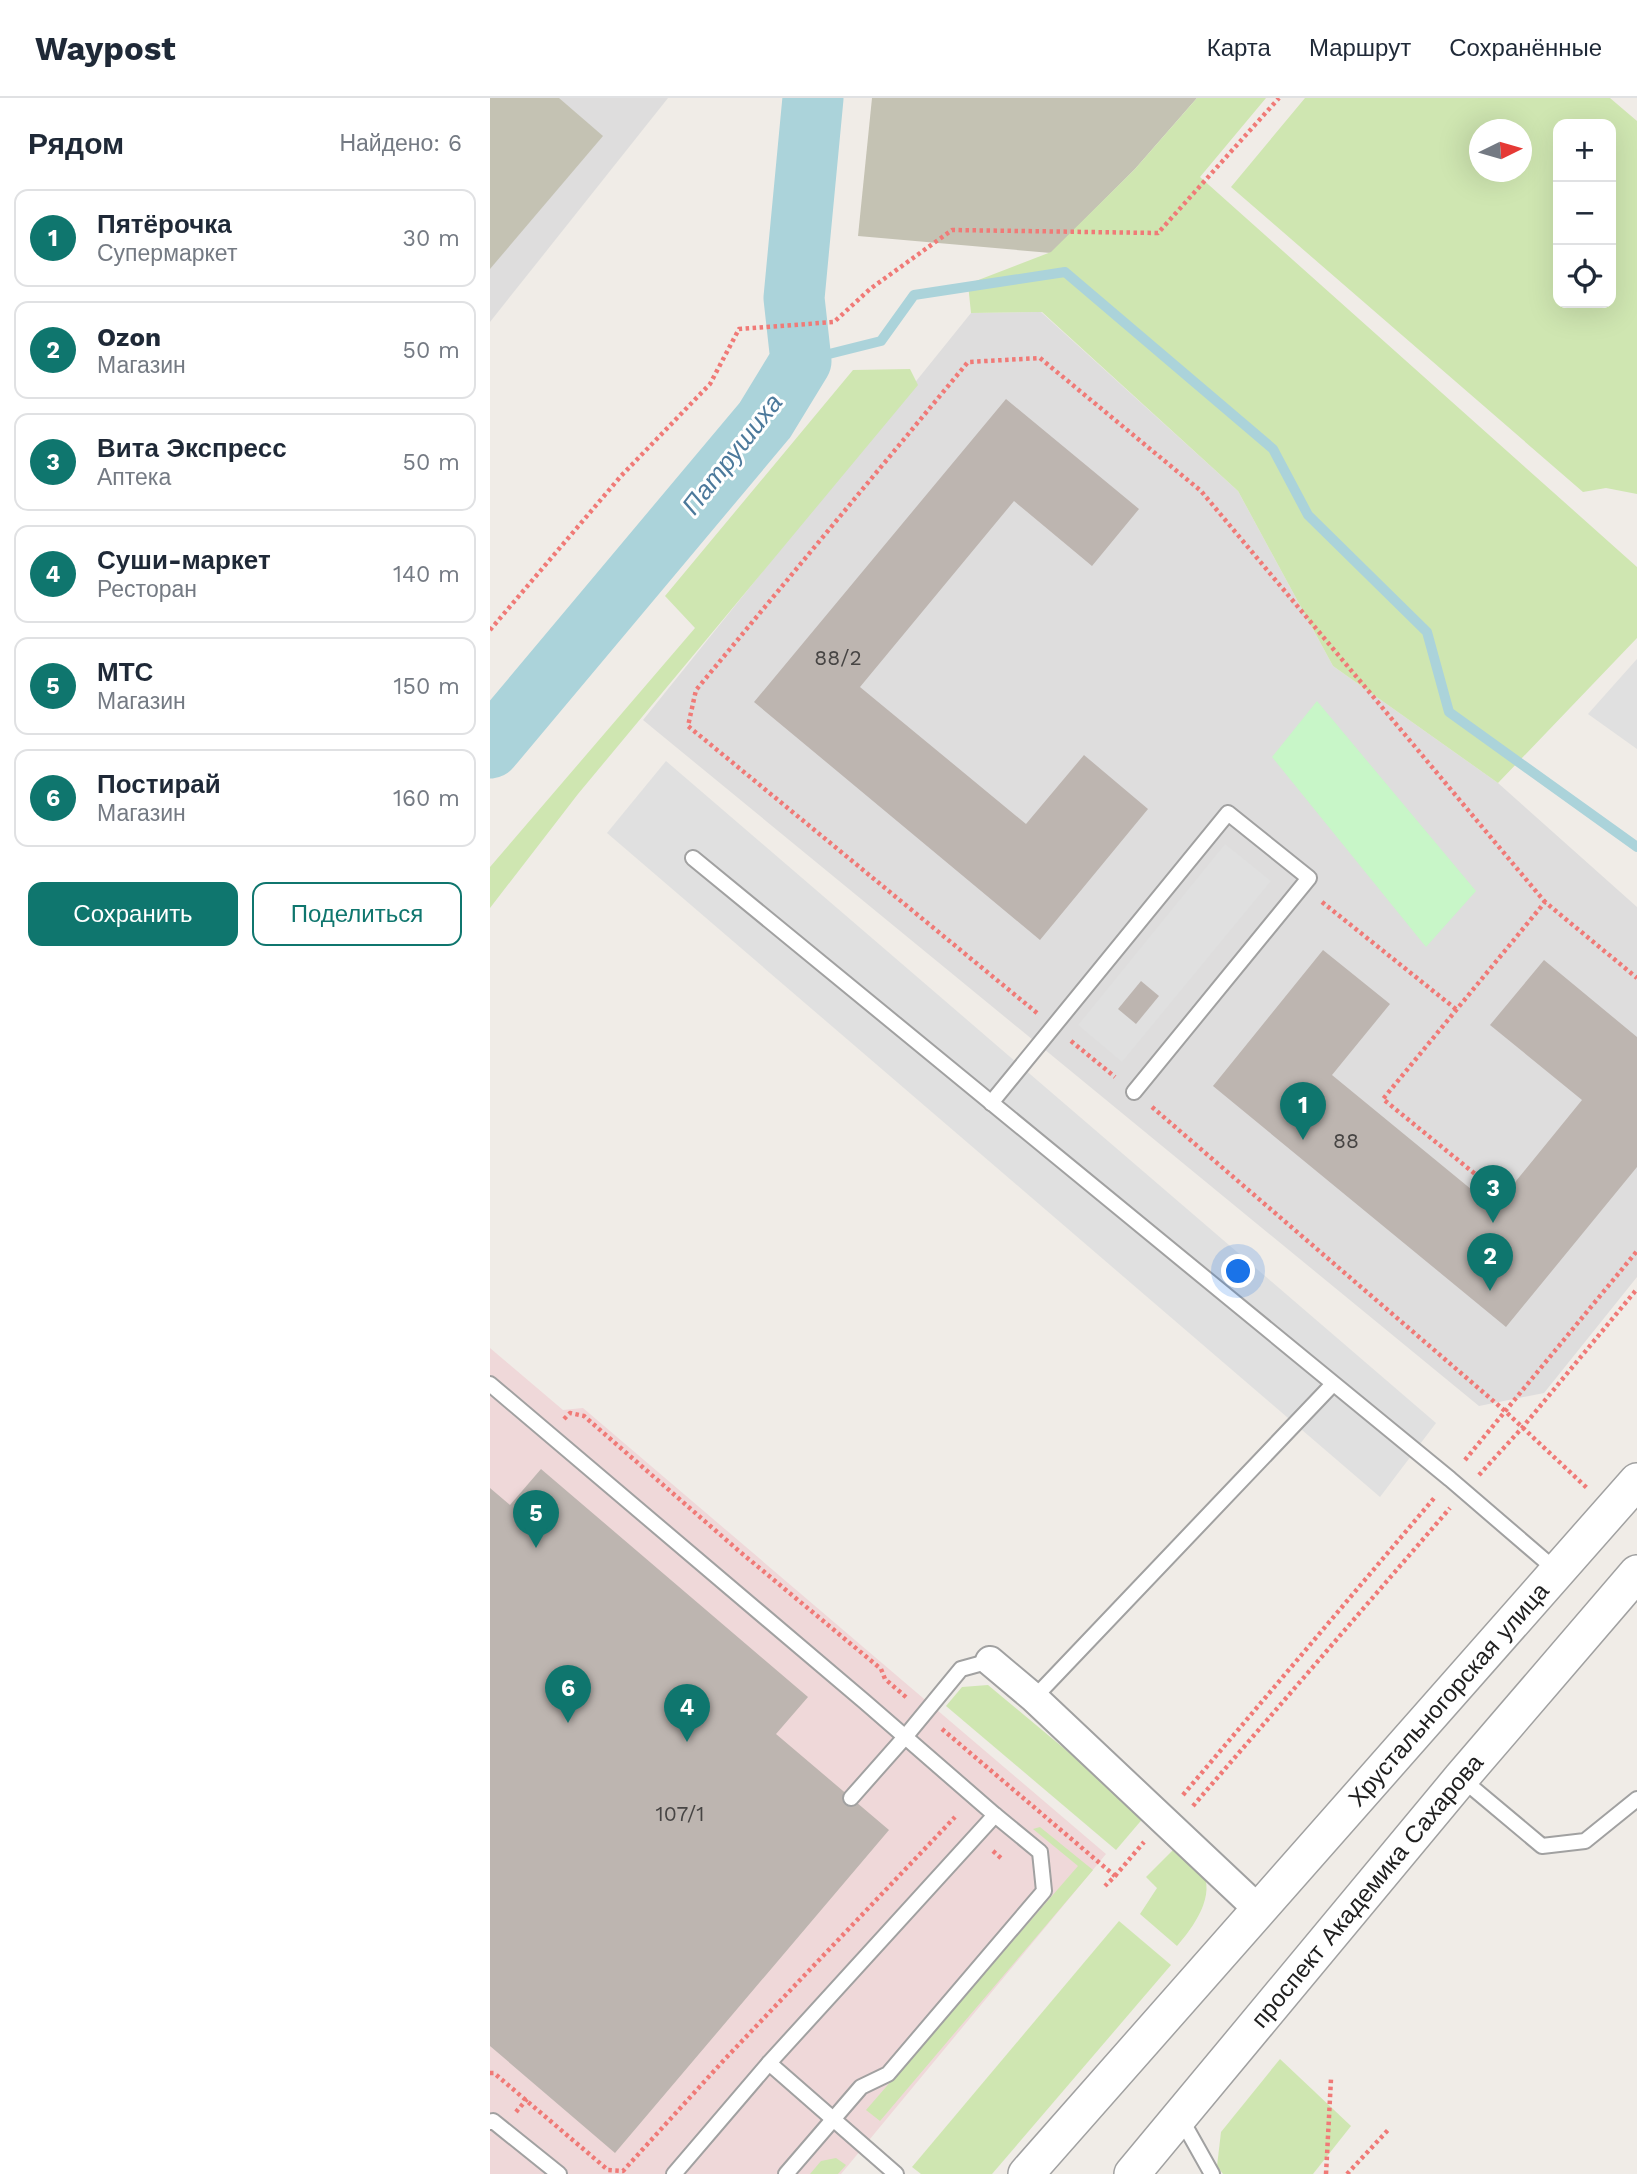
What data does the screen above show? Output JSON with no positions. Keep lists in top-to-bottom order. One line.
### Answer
{"streets":{"street":["Хрустальногорская улица","проспект Академика Сахарова"]},"water":["Патрушиха"],"house_numbers":["88/2","88","107/1"],"north":"right","page":{"header":"Waypost","nav":["Карта","Маршрут","Сохранённые"],"heading":["Рядом","Найдено: 6"],"map_buttons":["+","−"],"list":[{"mark":"1","name":"Пятёрочка","note":"Супермаркет","value":"30 m"},{"mark":"2","name":"Ozon","note":"Магазин","value":"50 m"},{"mark":"3","name":"Вита Экспресс","note":"Аптека","value":"50 m"},{"mark":"4","name":"Суши-маркет","note":"Ресторан","value":"140 m"},{"mark":"5","name":"МТС","note":"Магазин","value":"150 m"},{"mark":"6","name":"Постирай","note":"Магазин","value":"160 m"}],"buttons":["Сохранить","Поделиться"],"pins":["1","3","2","5","6","4"]}}
